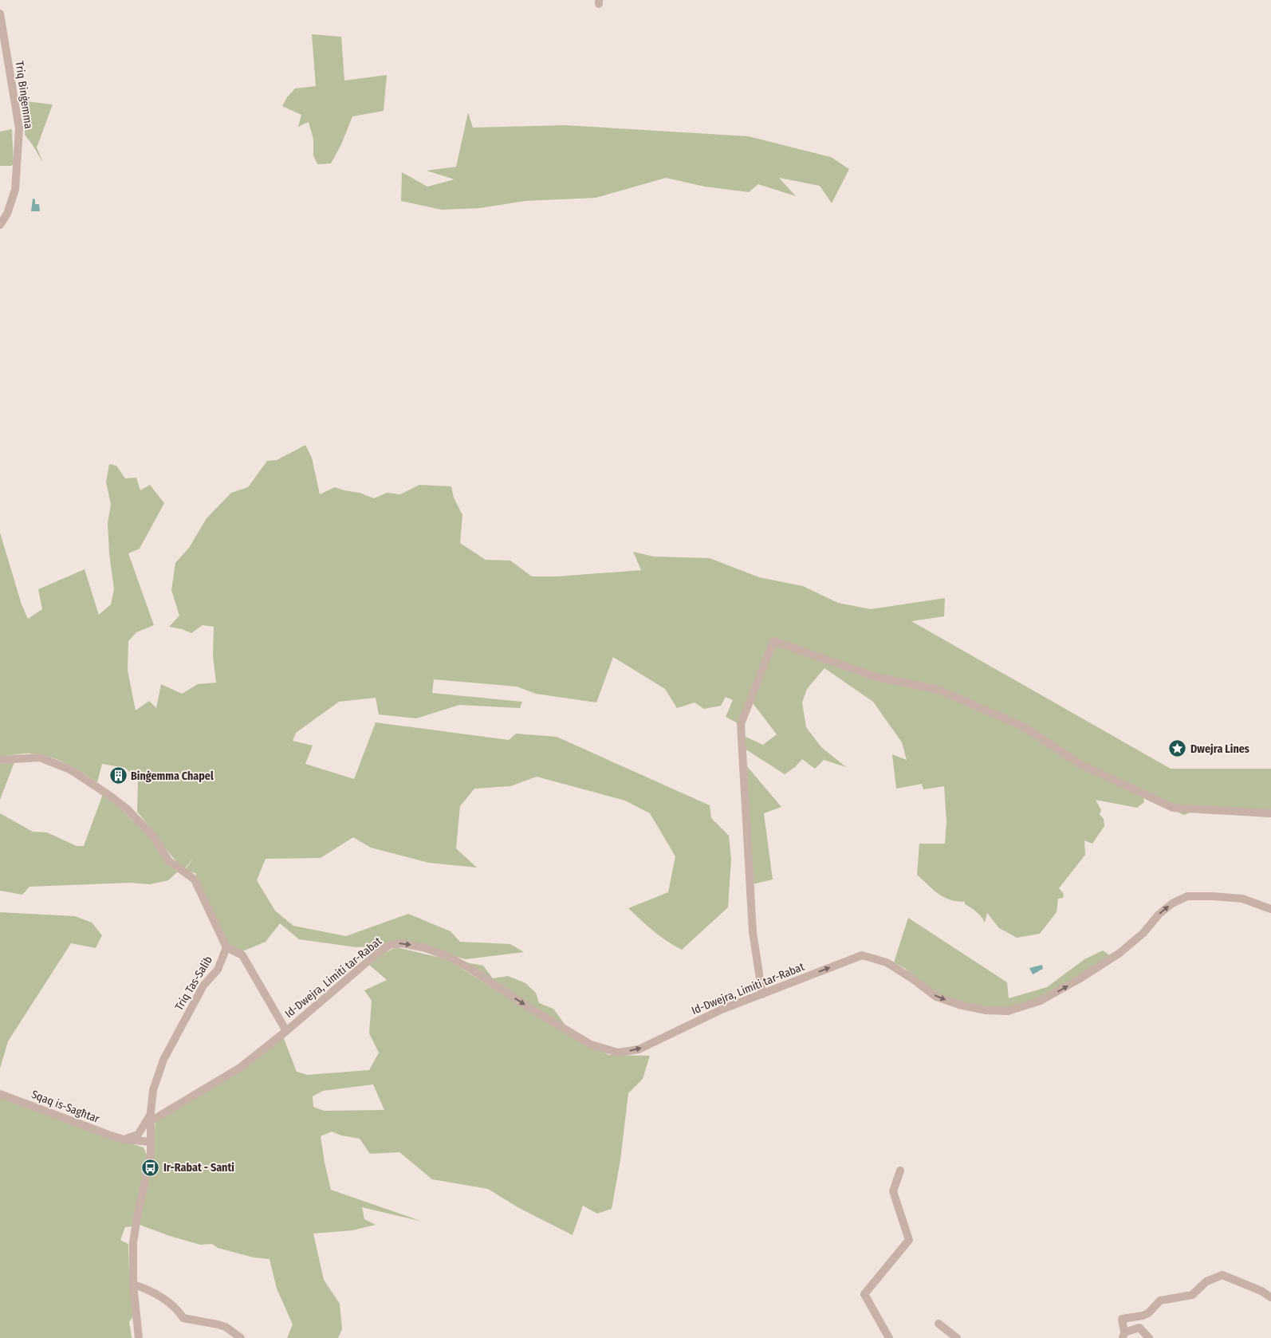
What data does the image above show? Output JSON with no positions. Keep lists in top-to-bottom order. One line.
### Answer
{"streets":{"street":["Triq Binġemma","Id-Dwejra, Limiti tar-Rabat","Triq Tas-Salib","Sqaq is-Sagħtar"]},"crossings":[["Id-Dwejra, Limiti tar-Rabat","Triq Tas-Salib"],["Triq Tas-Salib","Sqaq is-Sagħtar"]],"one_way":["Id-Dwejra, Limiti tar-Rabat"],"places":{"place":["Dwejra Lines"],"building":["Binġemma Chapel"],"bus stop":["Ir-Rabat - Santi"]}}
